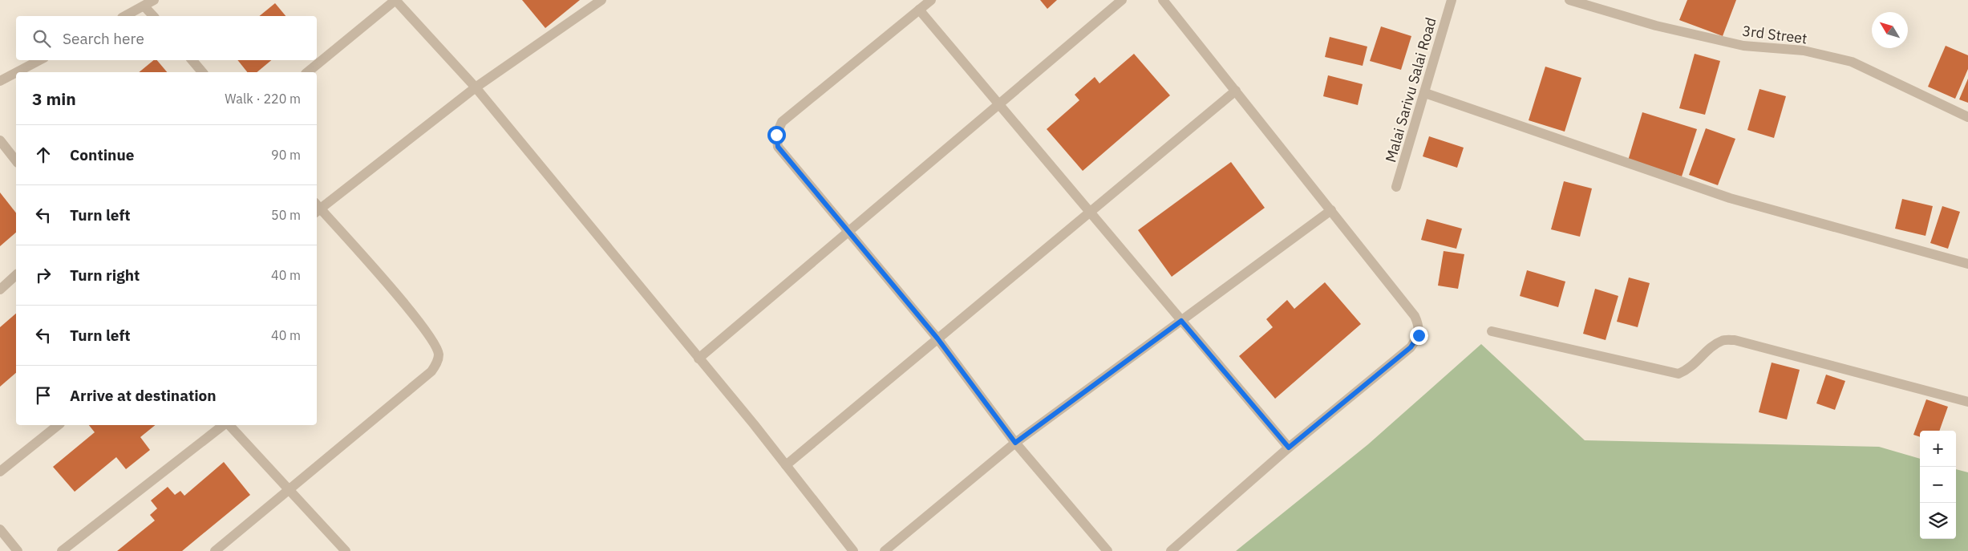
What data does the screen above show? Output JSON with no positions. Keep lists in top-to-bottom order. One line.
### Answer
{"streets":{"street":["3rd Street","Malai Sarivu Salai Road"]},"north":"top left","page":{"search":"Search here","heading":["3 min","Walk · 220 m"],"list":[["Continue","90 m"],["Turn left","50 m"],["Turn right","40 m"],["Turn left","40 m"],"Arrive at destination"],"map_buttons":["+","−"]}}
